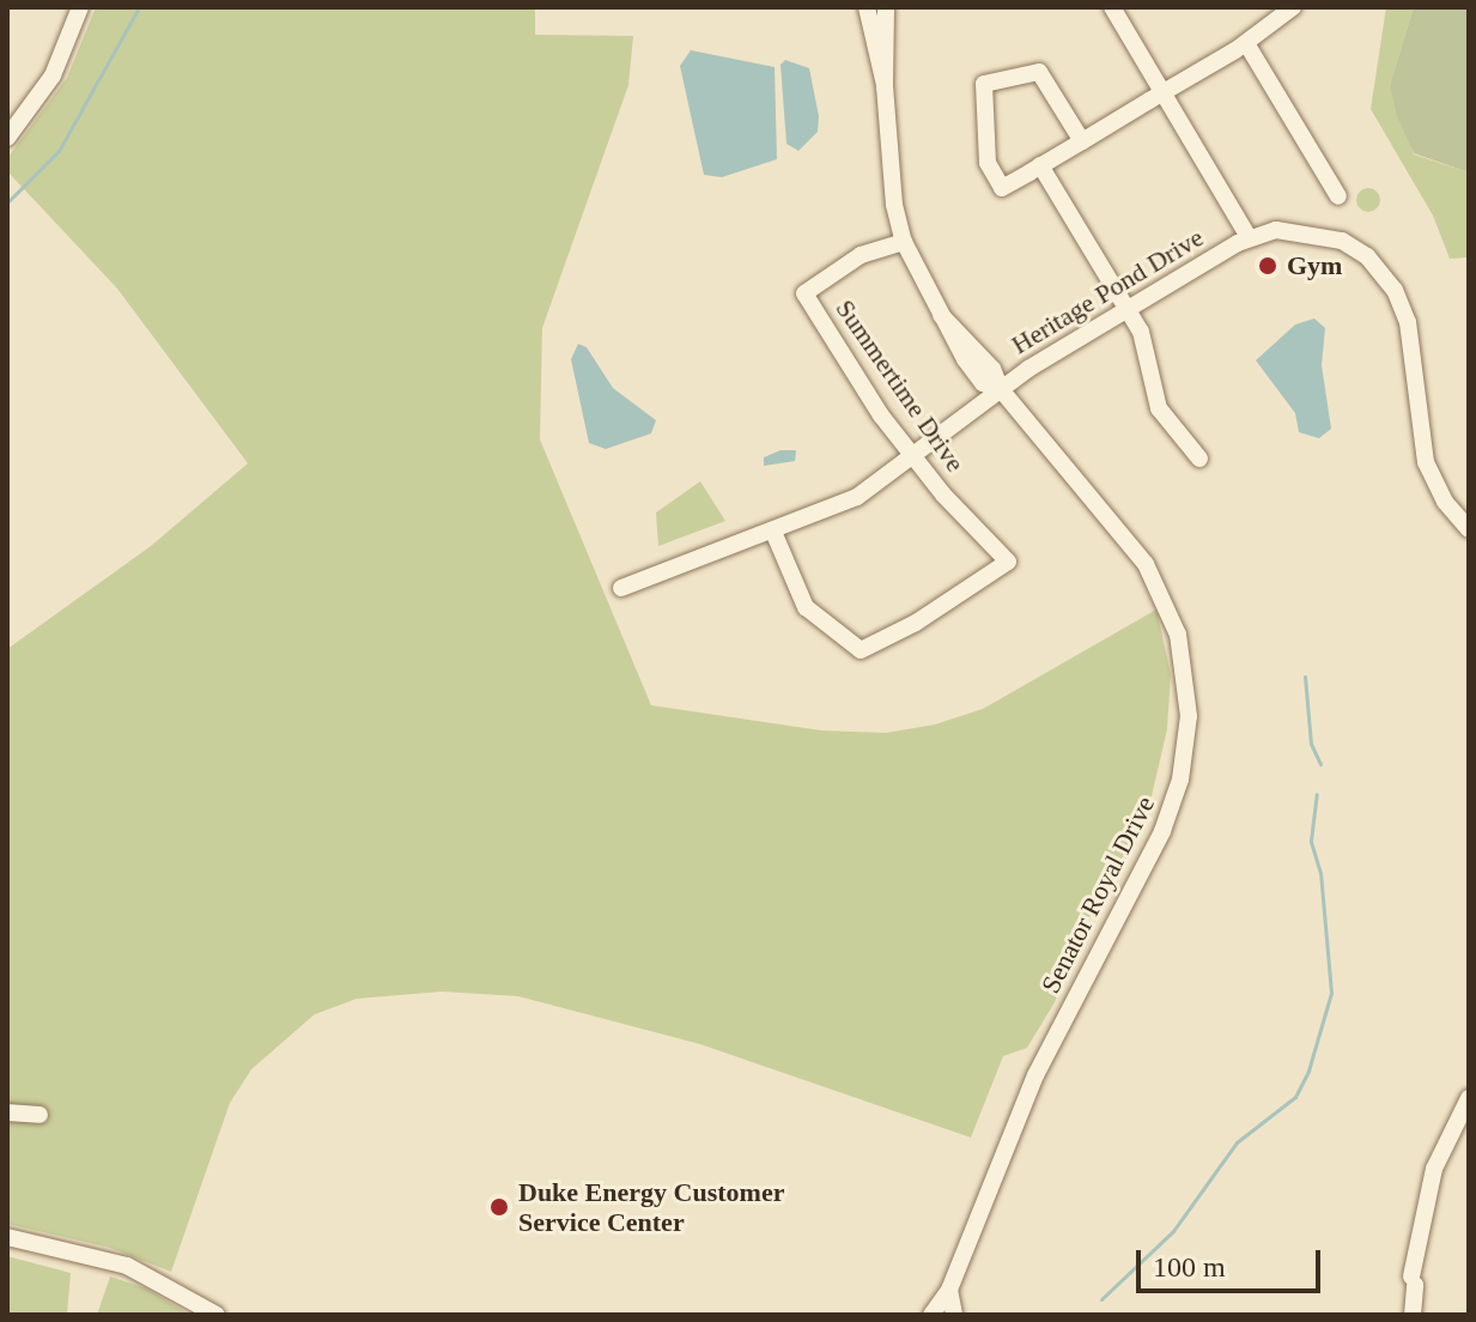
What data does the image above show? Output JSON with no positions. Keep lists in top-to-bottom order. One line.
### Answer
{"streets":{"street":["Heritage Pond Drive","Summertime Drive","Senator Royal Drive"]},"crossings":[["Heritage Pond Drive","Summertime Drive"],["Heritage Pond Drive","Senator Royal Drive"],["Summertime Drive","Senator Royal Drive"]],"places":["Gym","Duke Energy Customer Service Center"],"scale_bar":"100 m"}
